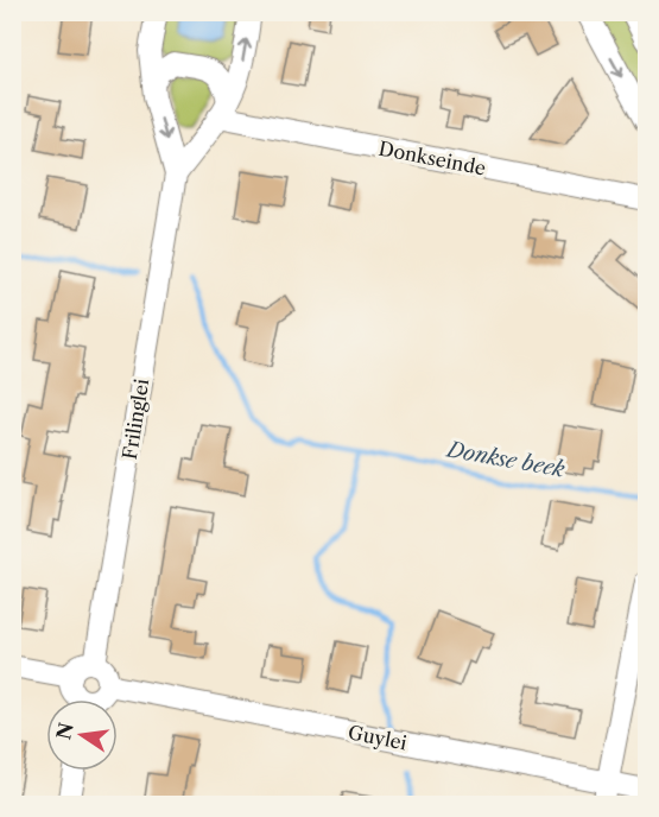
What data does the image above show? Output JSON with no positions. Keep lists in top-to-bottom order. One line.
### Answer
{"streets":{"street":["Donkseinde","Frilinglei","Guylei"]},"crossings":[["Donkseinde","Frilinglei"]],"water":["Donkse beek"],"north":"left"}
